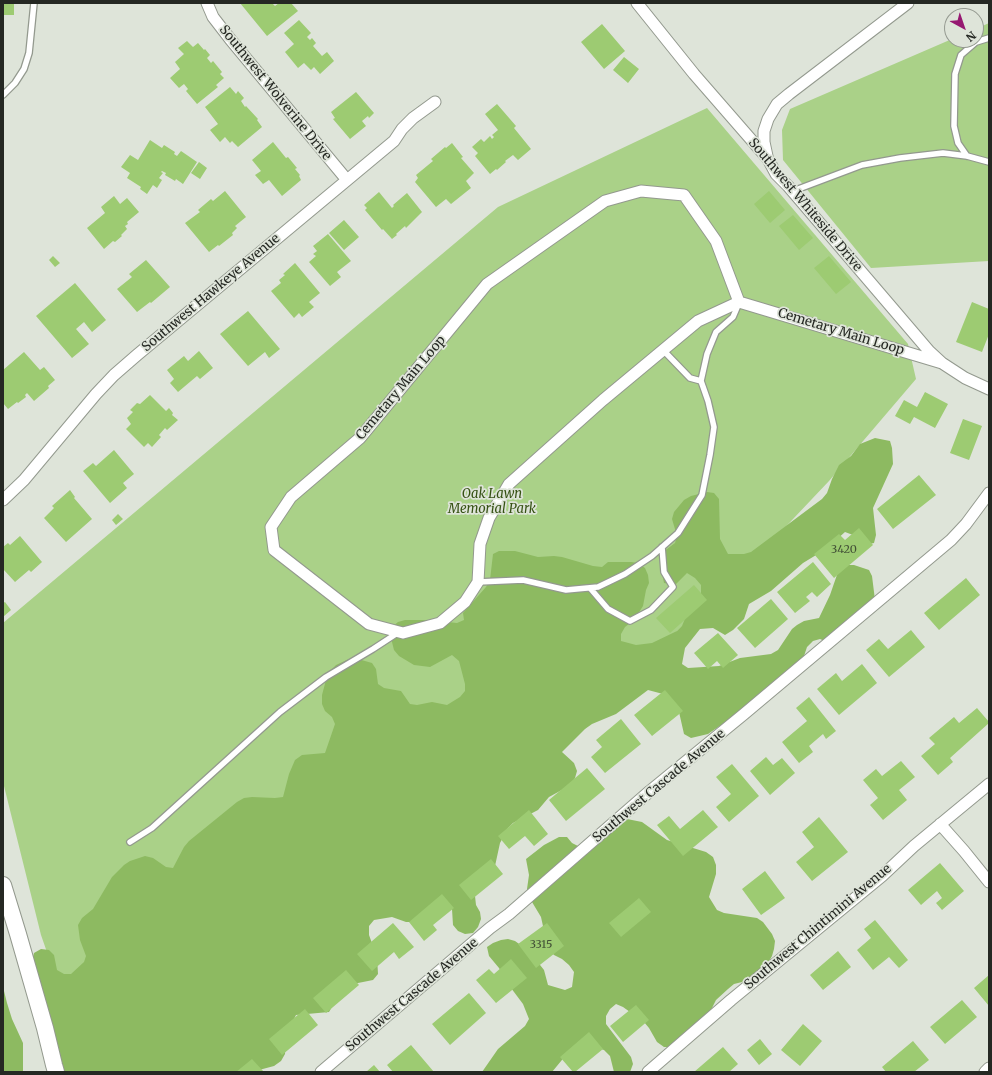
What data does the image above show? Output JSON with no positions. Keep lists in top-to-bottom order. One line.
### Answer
{"streets":{"street":["Southwest Wolverine Drive","Southwest Whiteside Drive","Southwest Hawkeye Avenue","Cemetary Main Loop","Southwest Cascade Avenue","Southwest Chintimini Avenue"]},"crossings":[["Southwest Wolverine Drive","Southwest Hawkeye Avenue"],["Southwest Whiteside Drive","Cemetary Main Loop"]],"parks":["Oak Lawn Memorial Park"],"house_numbers":["3420","3315"],"north":"bottom right"}
